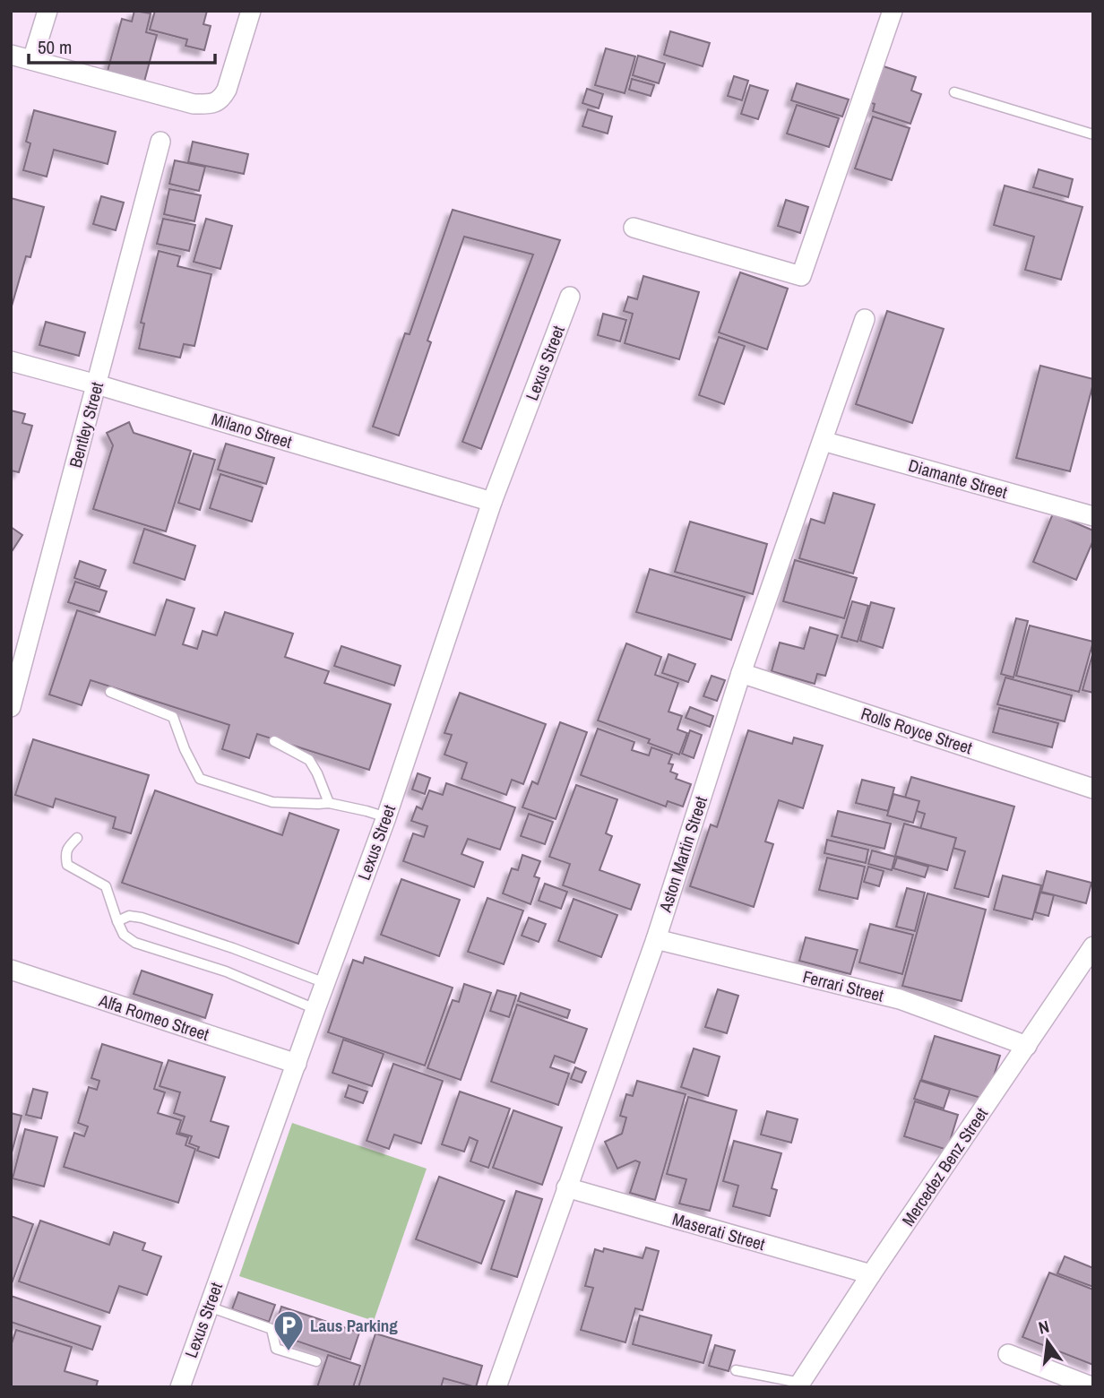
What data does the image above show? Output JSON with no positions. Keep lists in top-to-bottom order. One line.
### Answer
{"streets":{"street":["Lexus Street","Bentley Street","Milano Street","Diamante Street","Rolls Royce Street","Aston Martin Street","Ferrari Street","Alfa Romeo Street","Mercedez Benz Street","Maserati Street"]},"crossings":[["Lexus Street","Milano Street"],["Lexus Street","Alfa Romeo Street"],["Bentley Street","Milano Street"],["Diamante Street","Aston Martin Street"],["Rolls Royce Street","Aston Martin Street"],["Aston Martin Street","Ferrari Street"],["Aston Martin Street","Maserati Street"],["Ferrari Street","Mercedez Benz Street"],["Mercedez Benz Street","Maserati Street"]],"places":{"parking":["Laus Parking"]},"scale_bar":"50 m","north":"top"}
